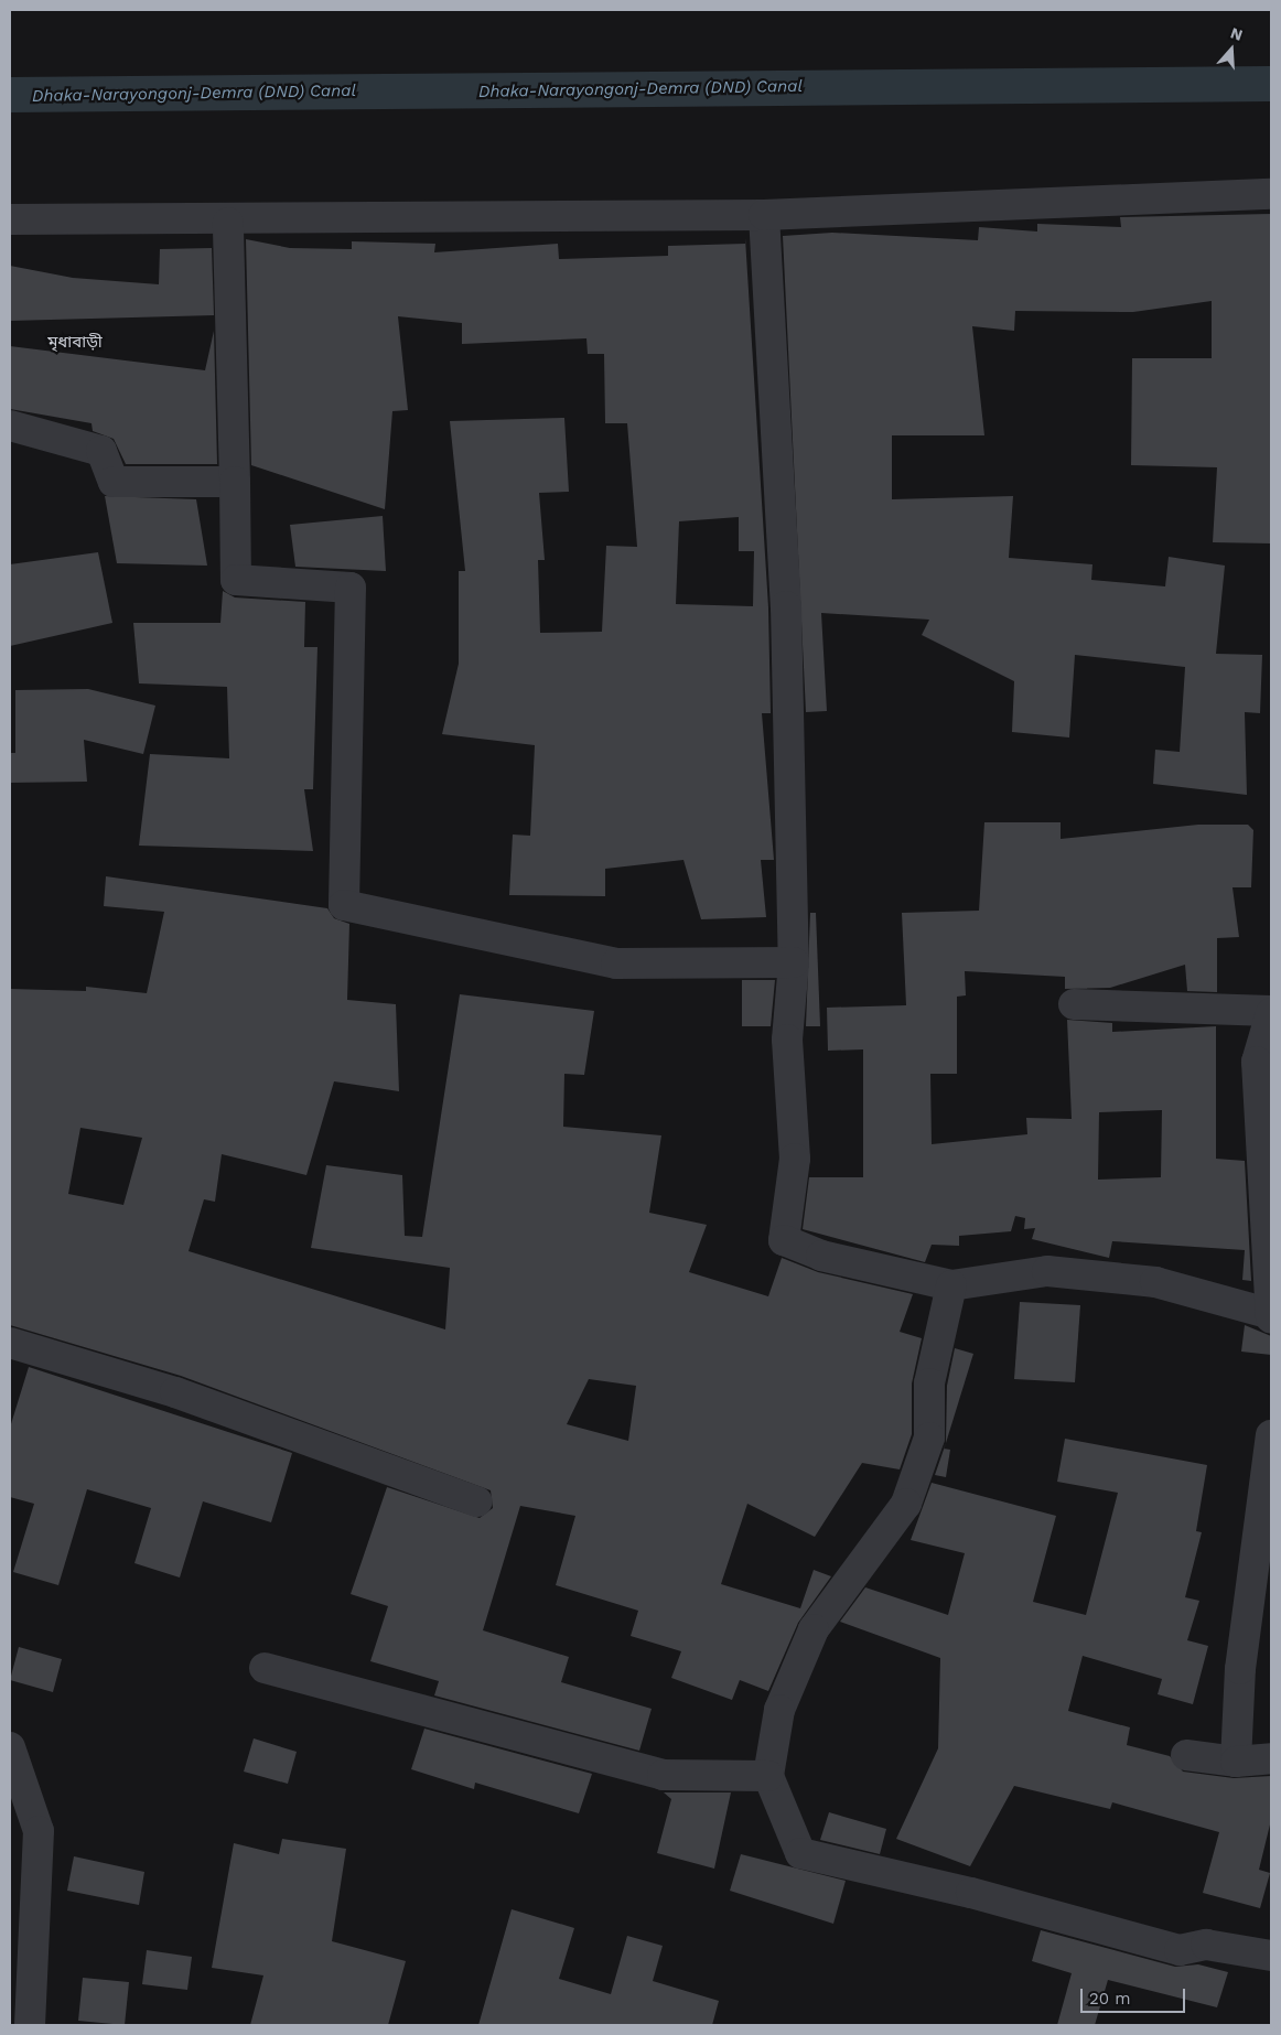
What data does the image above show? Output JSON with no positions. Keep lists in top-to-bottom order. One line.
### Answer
{"districts":["মৃধাবাড়ী"],"water":["Dhaka-Narayongonj-Demra (DND) Canal"],"scale_bar":"20 m","north":"top"}
